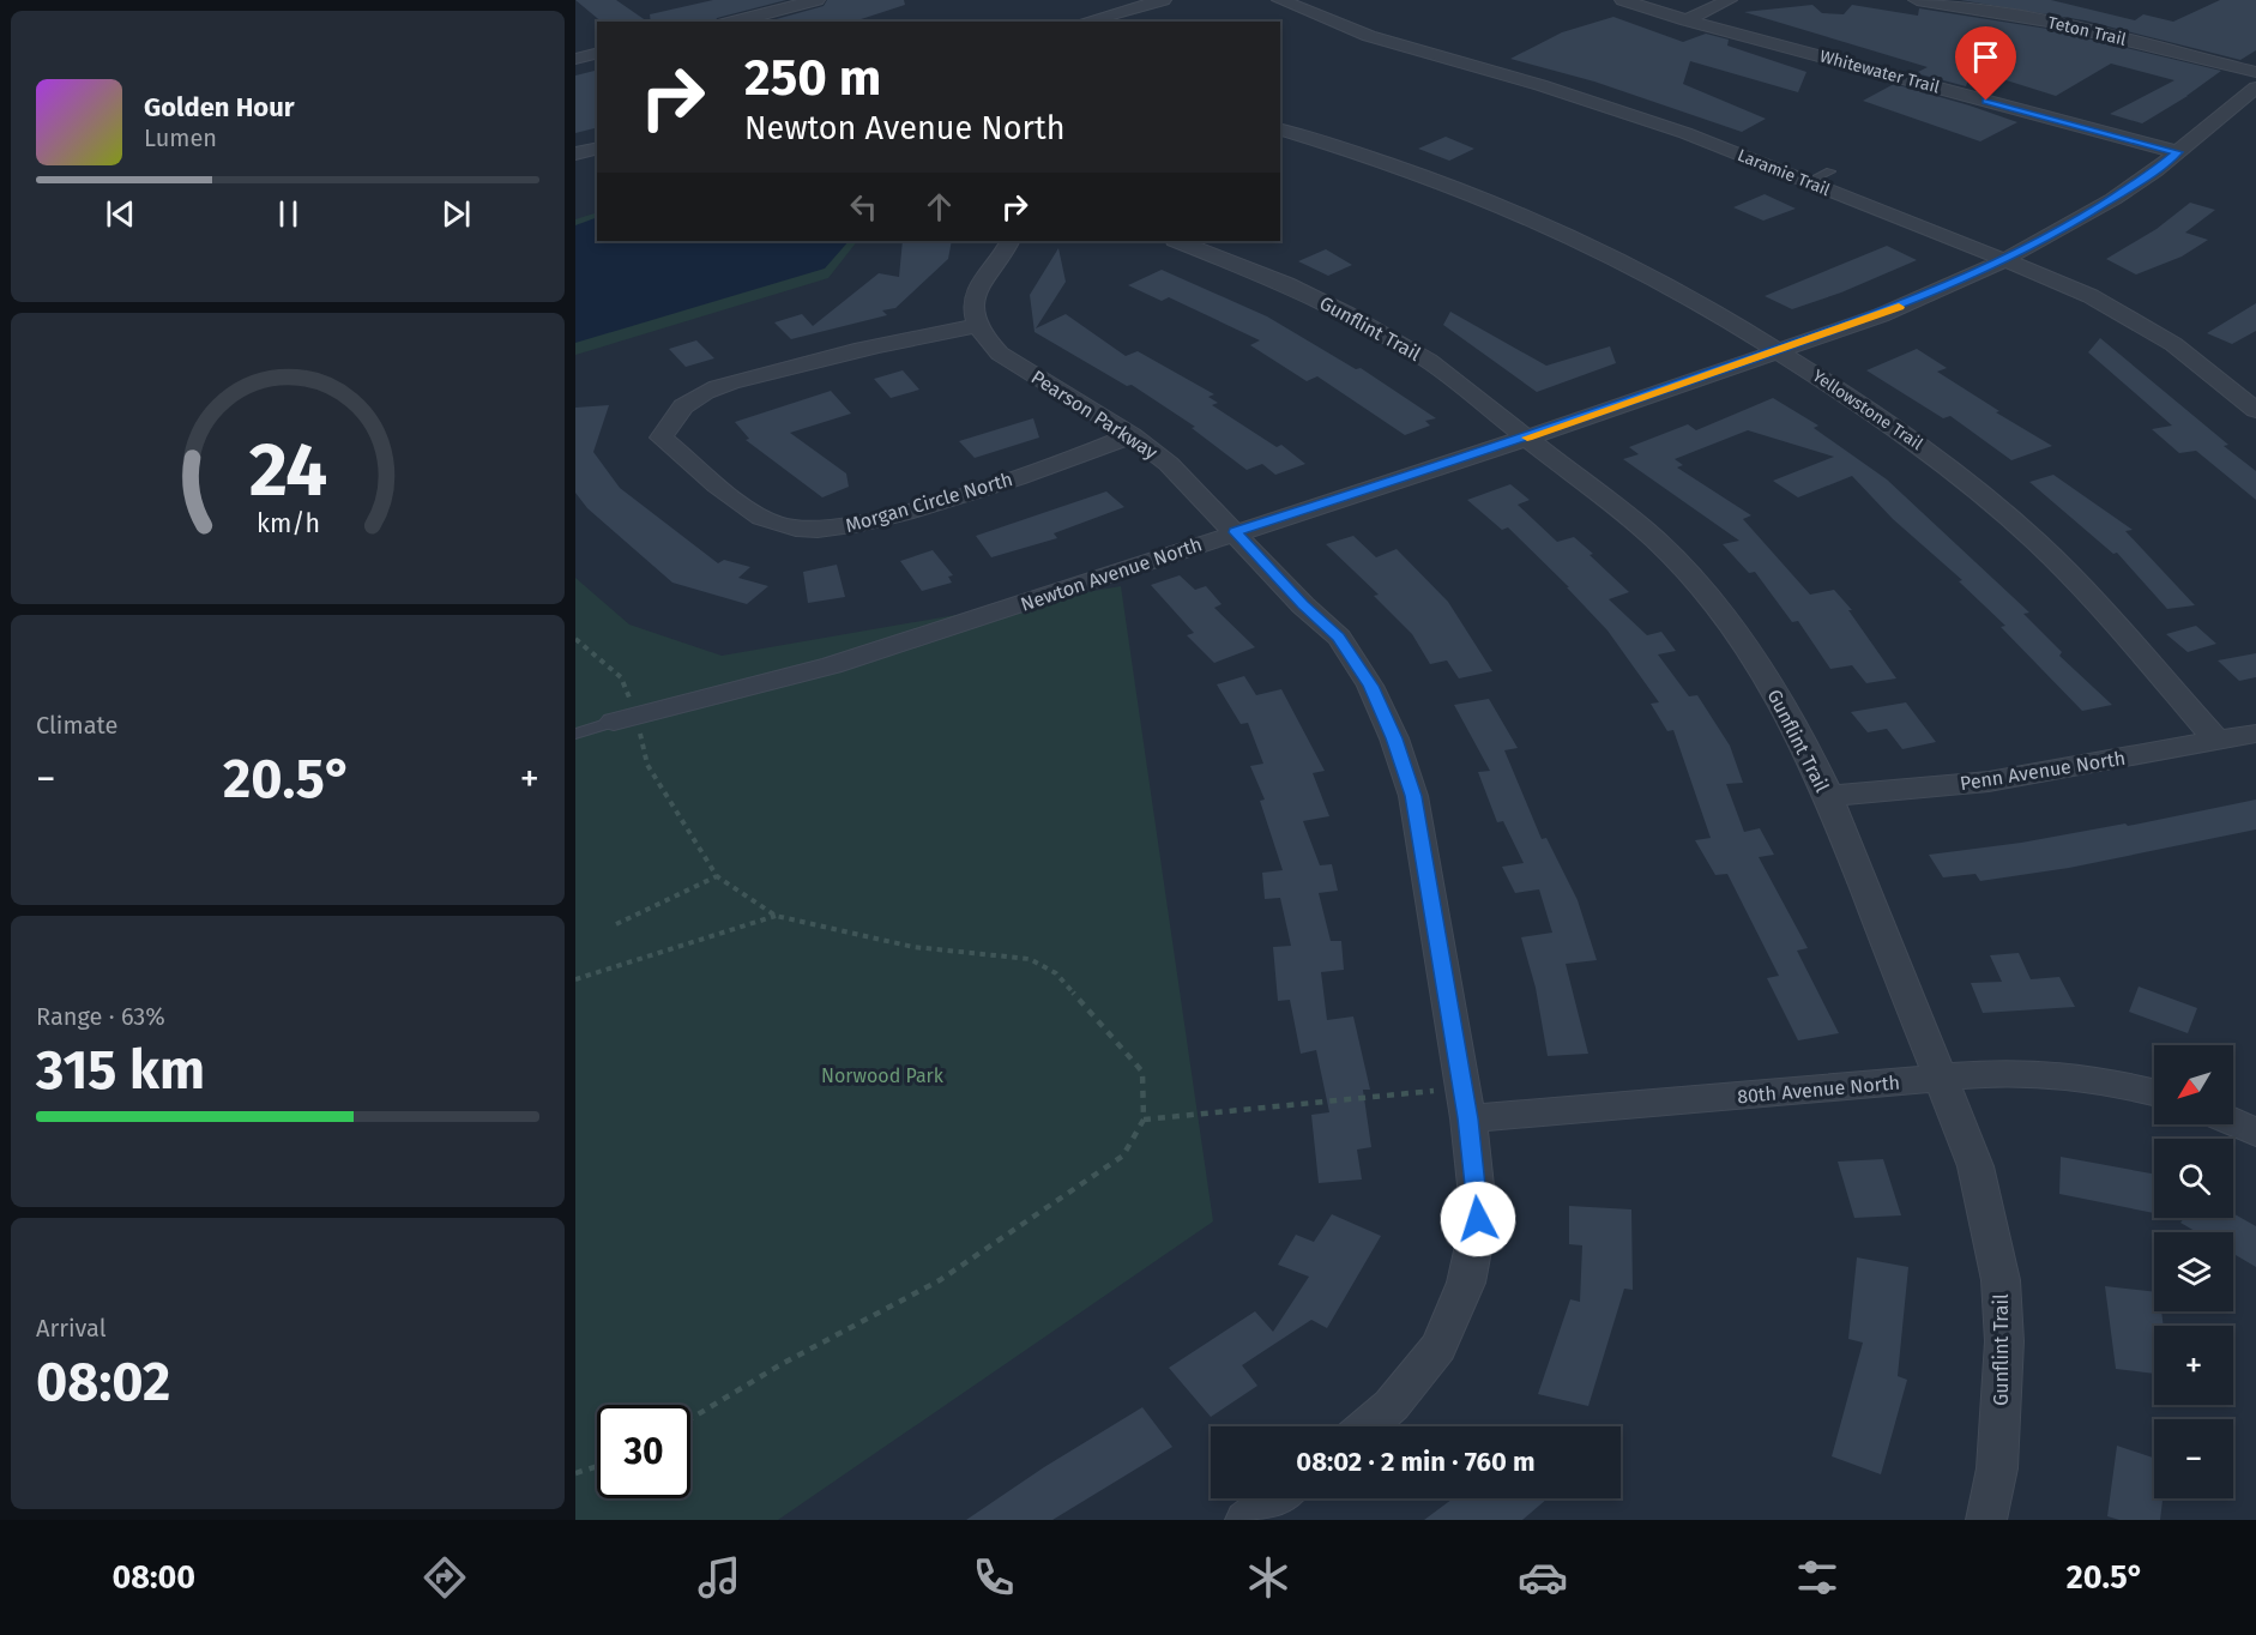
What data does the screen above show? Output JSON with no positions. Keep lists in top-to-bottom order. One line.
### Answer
{"streets":{"street":["Teton Trail","Whitewater Trail","Laramie Trail","Gunflint Trail","Yellowstone Trail","Pearson Parkway","Morgan Circle North","Newton Avenue North","Penn Avenue North","80th Avenue North"]},"crossings":[["Whitewater Trail","Newton Avenue North"],["Laramie Trail","Newton Avenue North"],["Gunflint Trail","Newton Avenue North"],["Gunflint Trail","Penn Avenue North"],["Gunflint Trail","80th Avenue North"],["Yellowstone Trail","Newton Avenue North"],["Yellowstone Trail","Penn Avenue North"],["Pearson Parkway","Morgan Circle North"],["Pearson Parkway","Newton Avenue North"],["Pearson Parkway","80th Avenue North"]],"parks":["Norwood Park"],"north":"bottom left","page":{"turn":["250 m","Newton Avenue North"],"song":["Golden Hour","Lumen"],"tile":["Climate",["Range · 63%","315 km"],["Arrival","08:02"]],"heat":["−","20.5°","+"],"map_buttons":["+","−"],"limit":"30","trip":"08:02 · 2 min · 760 m","tabs":["08:00","20.5°"],"gauge":["24","km/h"]}}
